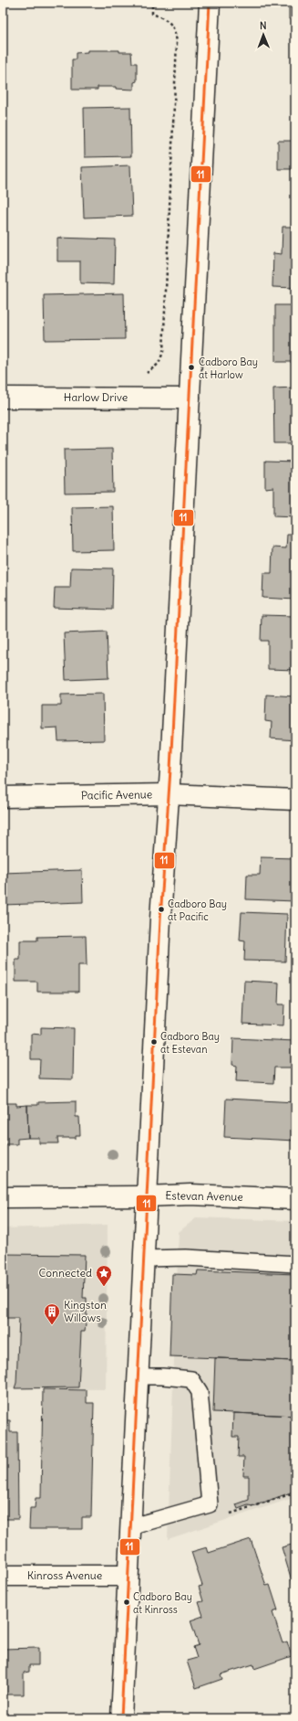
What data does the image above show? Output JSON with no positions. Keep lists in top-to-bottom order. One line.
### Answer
{"streets":{"main road":["Harlow Drive","Pacific Avenue","Estevan Avenue","Kinross Avenue"]},"places":{"other":["Cadboro Bay at Harlow","Cadboro Bay at Pacific","Cadboro Bay at Estevan","Cadboro Bay at Kinross"],"place":["Connected"],"building":["Kingston Willows"]},"lines":["transit line 11"],"north":"top"}
